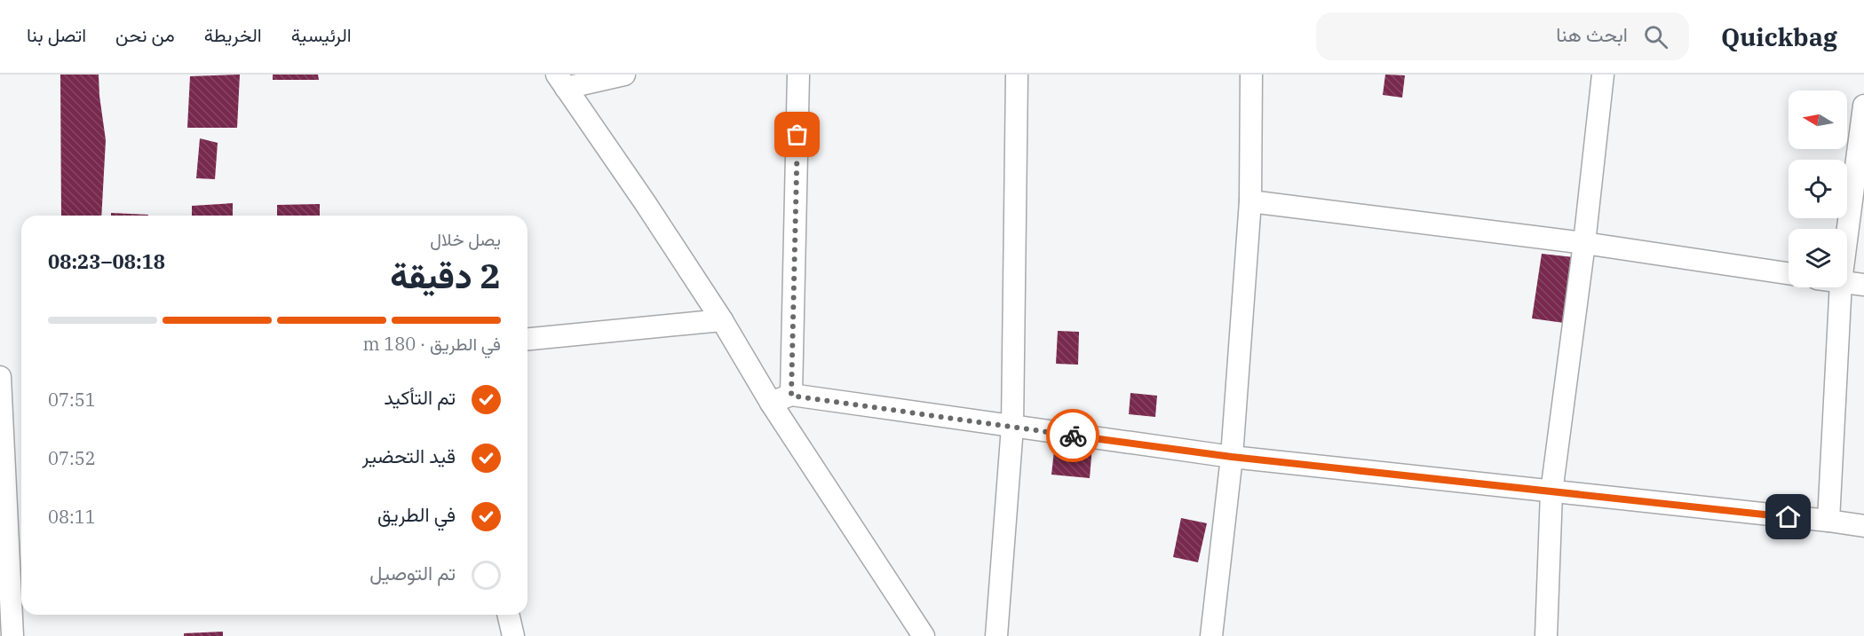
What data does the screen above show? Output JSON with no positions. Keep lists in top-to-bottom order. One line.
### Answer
{"north":"left","page":{"header":"Quickbag","search":"ابحث هنا","nav":["الرئيسية","الخريطة","من نحن","اتصل بنا"],"heading":["2 دقيقة","يصل خلال","08:18–08:23"],"bar":"في الطريق · 180 m","list":[["تم التأكيد","07:51"],["قيد التحضير","07:52"],["في الطريق","08:11"],"تم التوصيل"]}}
